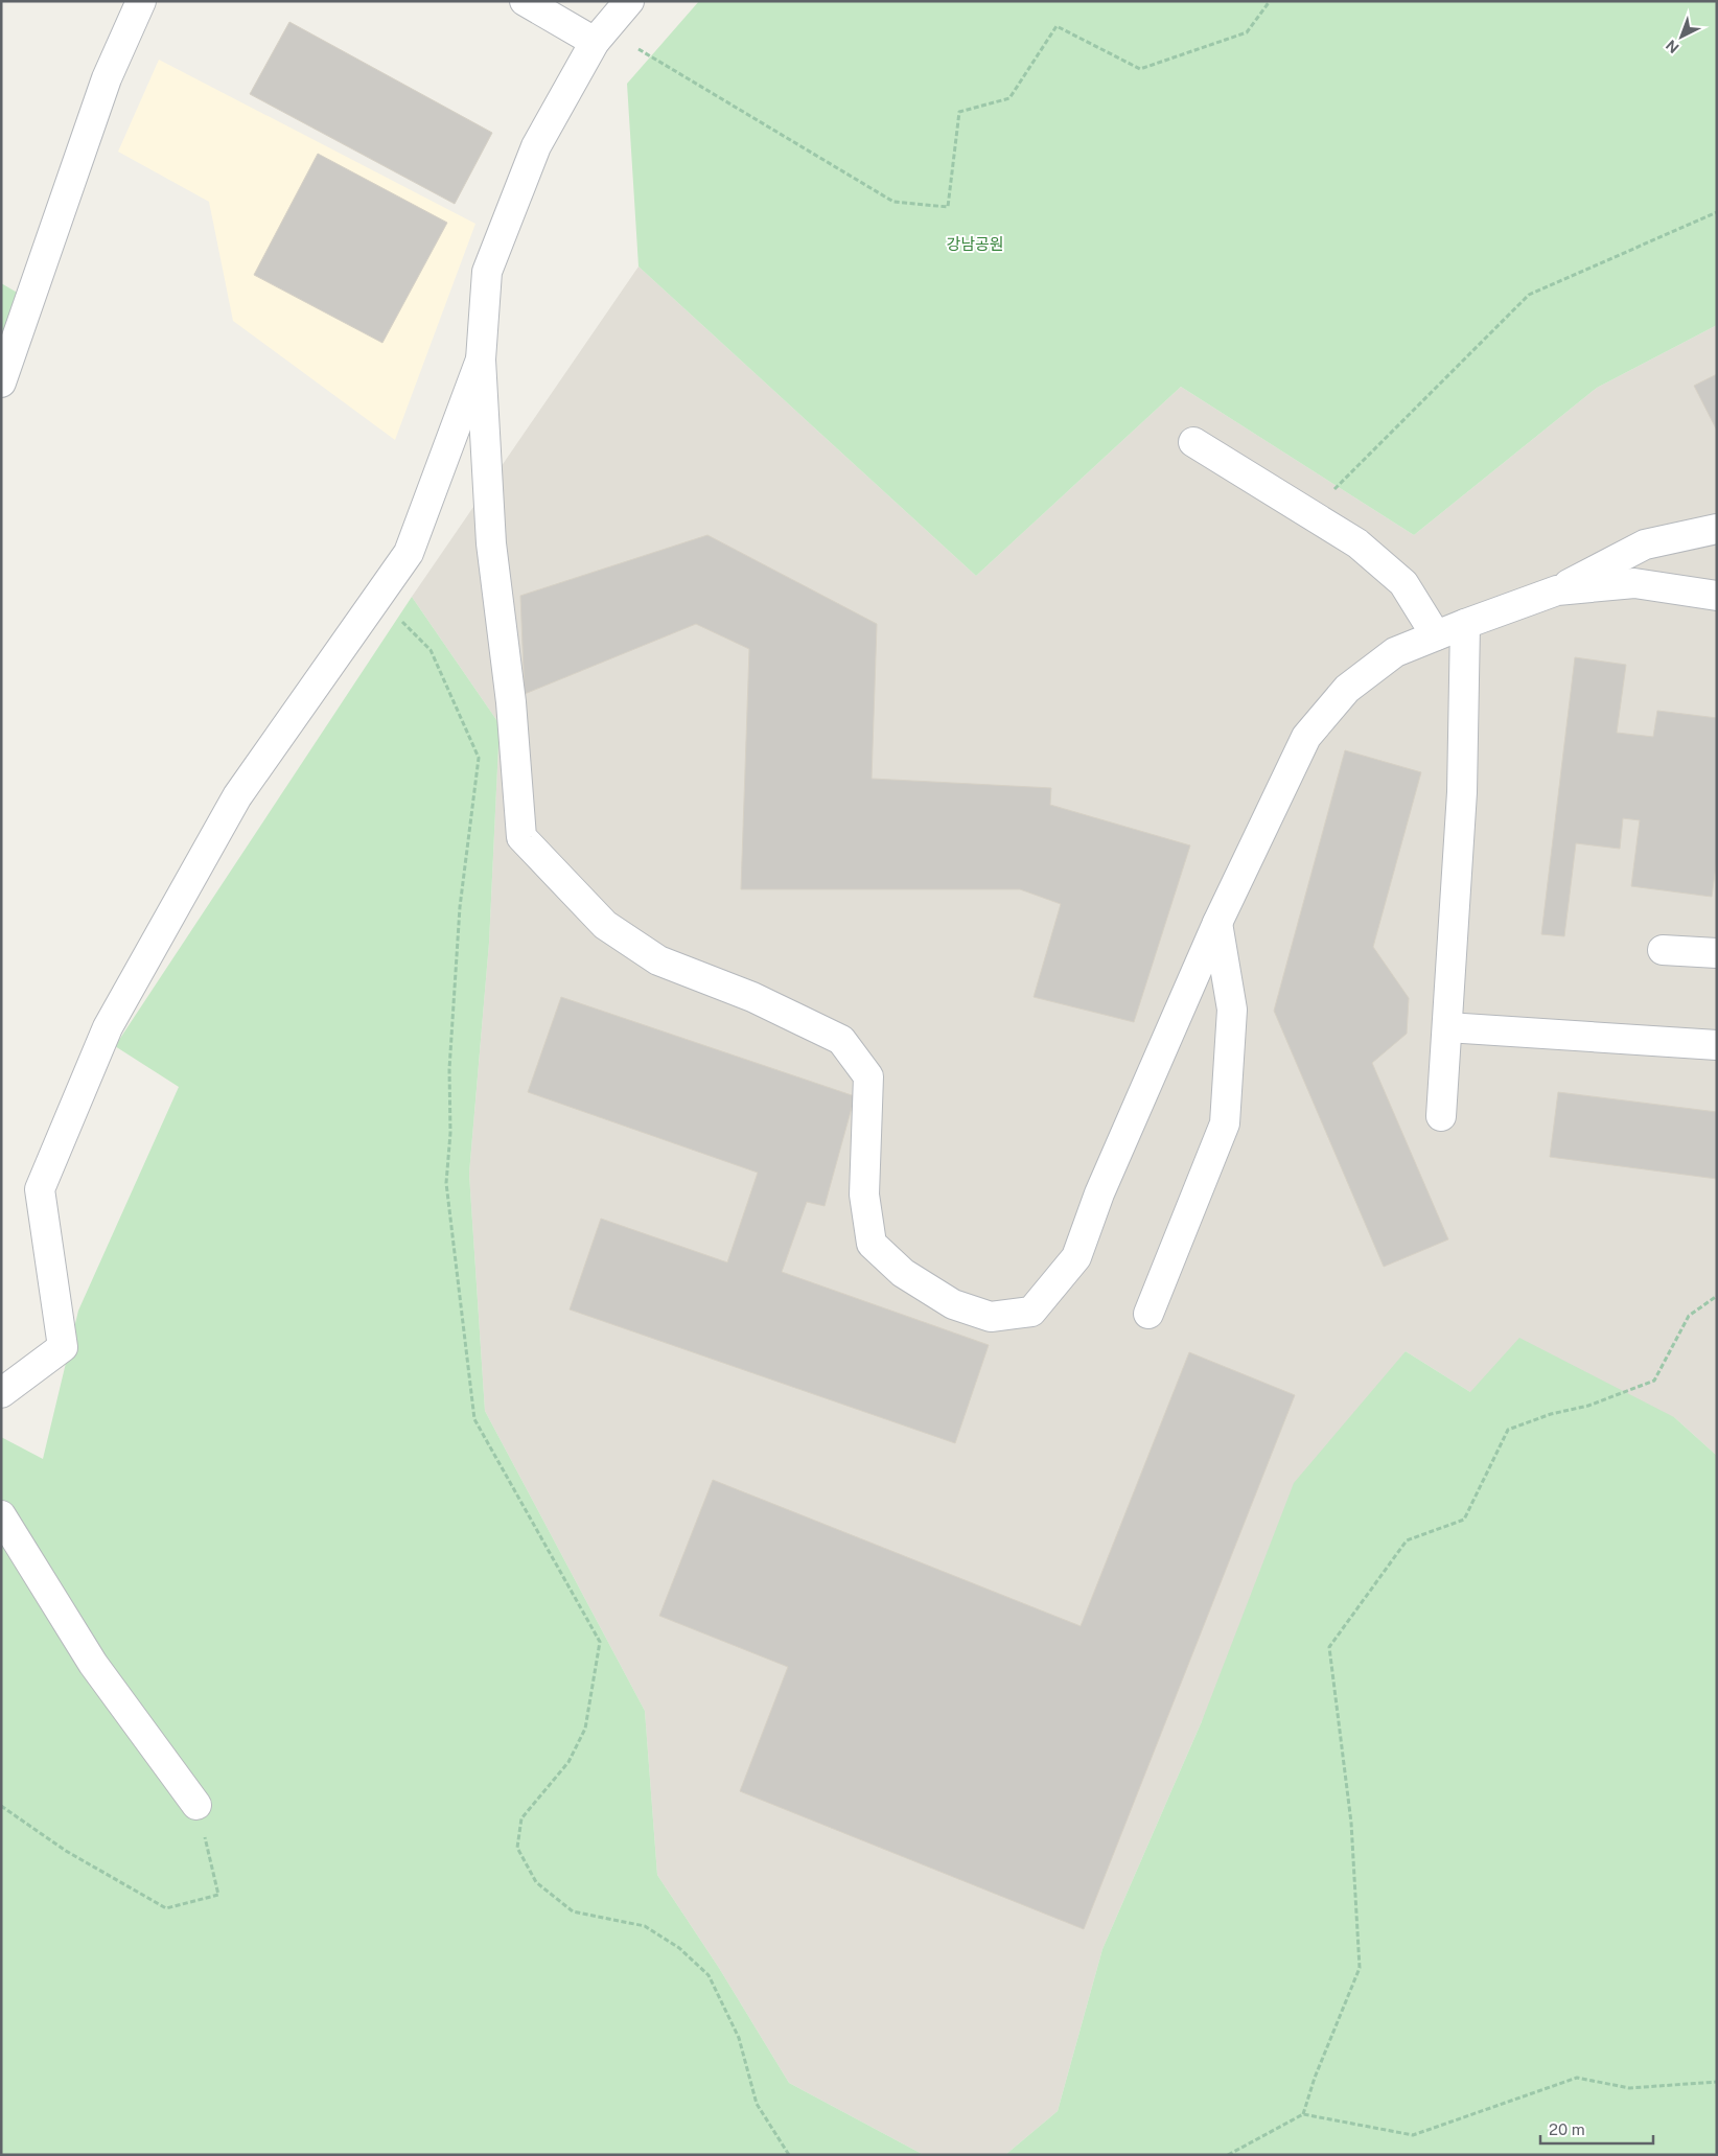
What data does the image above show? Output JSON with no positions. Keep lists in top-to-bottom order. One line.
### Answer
{"parks":["강남공원"],"scale_bar":"20 m","north":"bottom left"}
